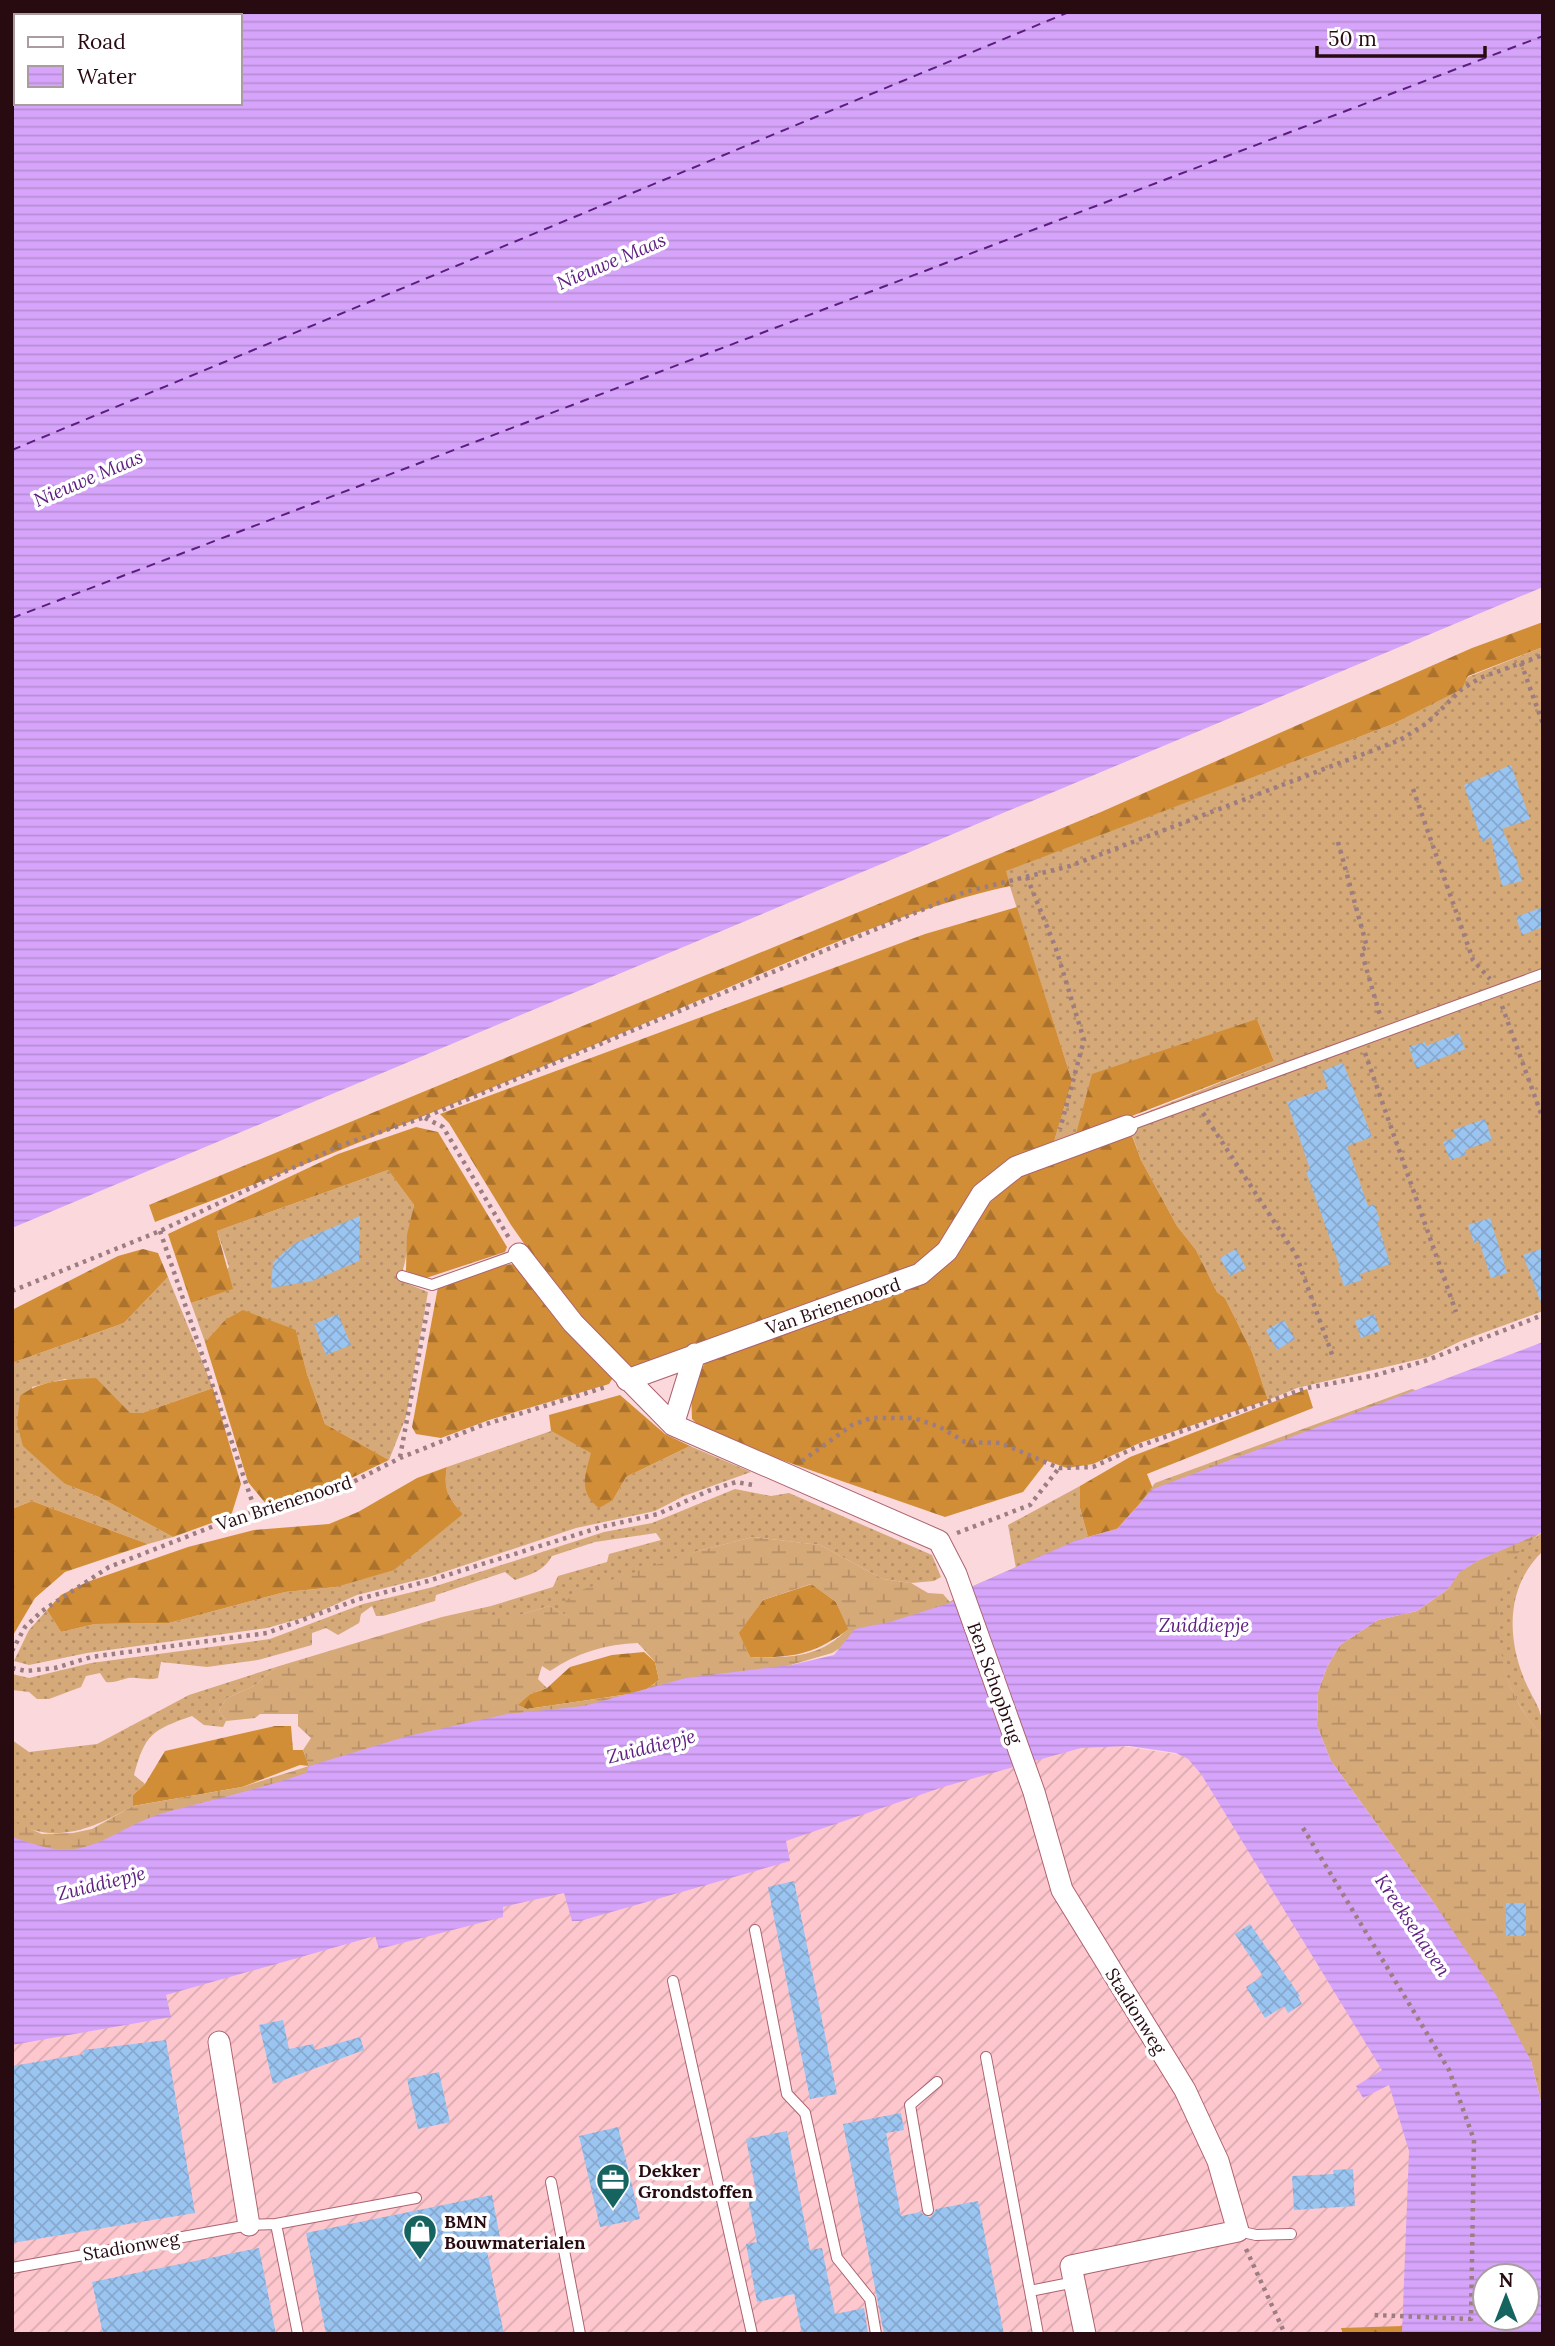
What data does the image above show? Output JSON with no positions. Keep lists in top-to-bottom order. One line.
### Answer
{"streets":{"street":["Van Brienenoord","Ben Schopbrug","Stadionweg"]},"crossings":[["Ben Schopbrug","Stadionweg"]],"water":["Nieuwe Maas","Zuiddiepje","Kreeksehaven"],"places":{"office":["Dekker Grondstoffen"],"shop":["BMN Bouwmaterialen"]},"legend":["Road","Water"],"scale_bar":"50 m","north":"top"}
